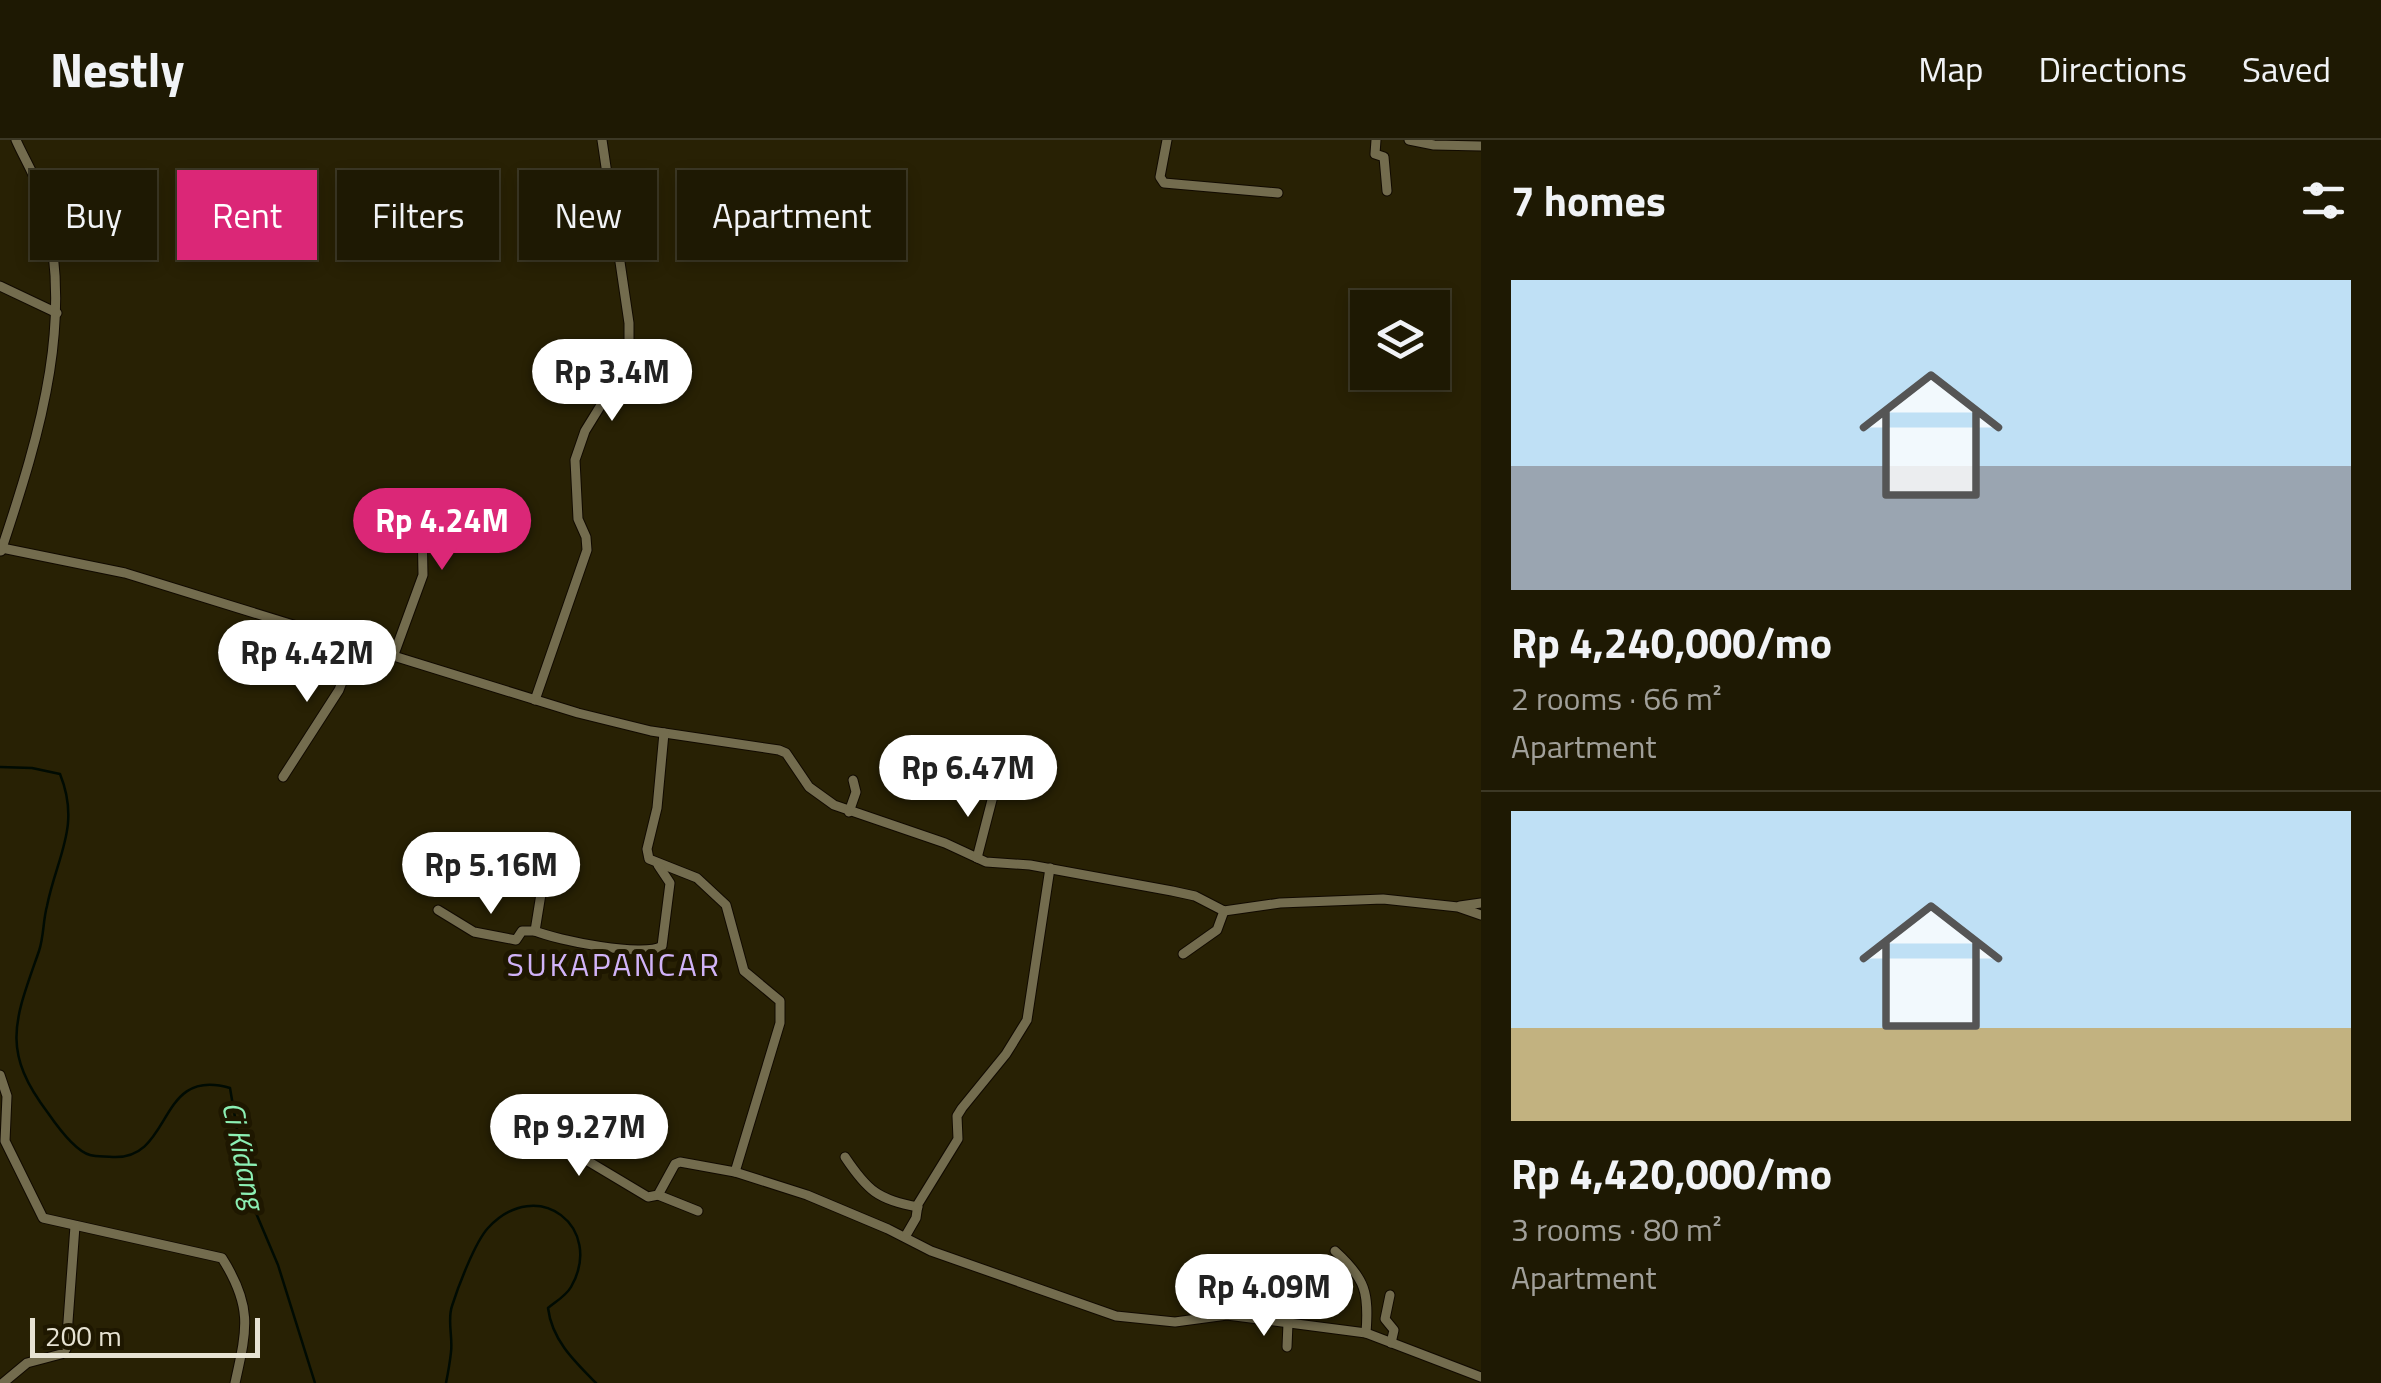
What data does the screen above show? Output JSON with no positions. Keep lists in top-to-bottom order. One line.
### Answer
{"districts":["SUKAPANCAR"],"water":["Ci Kidang"],"scale_bar":"200 m","page":{"header":"Nestly","nav":["Map","Directions","Saved"],"heading":"7 homes","chip":["Buy","Rent","Filters","New","Apartment"],"list":[{"name":"Rp 4,240,000/mo","note":"2 rooms · 66 m² · Apartment"},{"name":"Rp 4,420,000/mo","note":"3 rooms · 80 m² · Apartment"}],"price":["Rp 3.4M","Rp 4.24M","Rp 4.42M","Rp 6.47M","Rp 5.16M","Rp 9.27M","Rp 4.09M"],"scale":"200 m"}}
